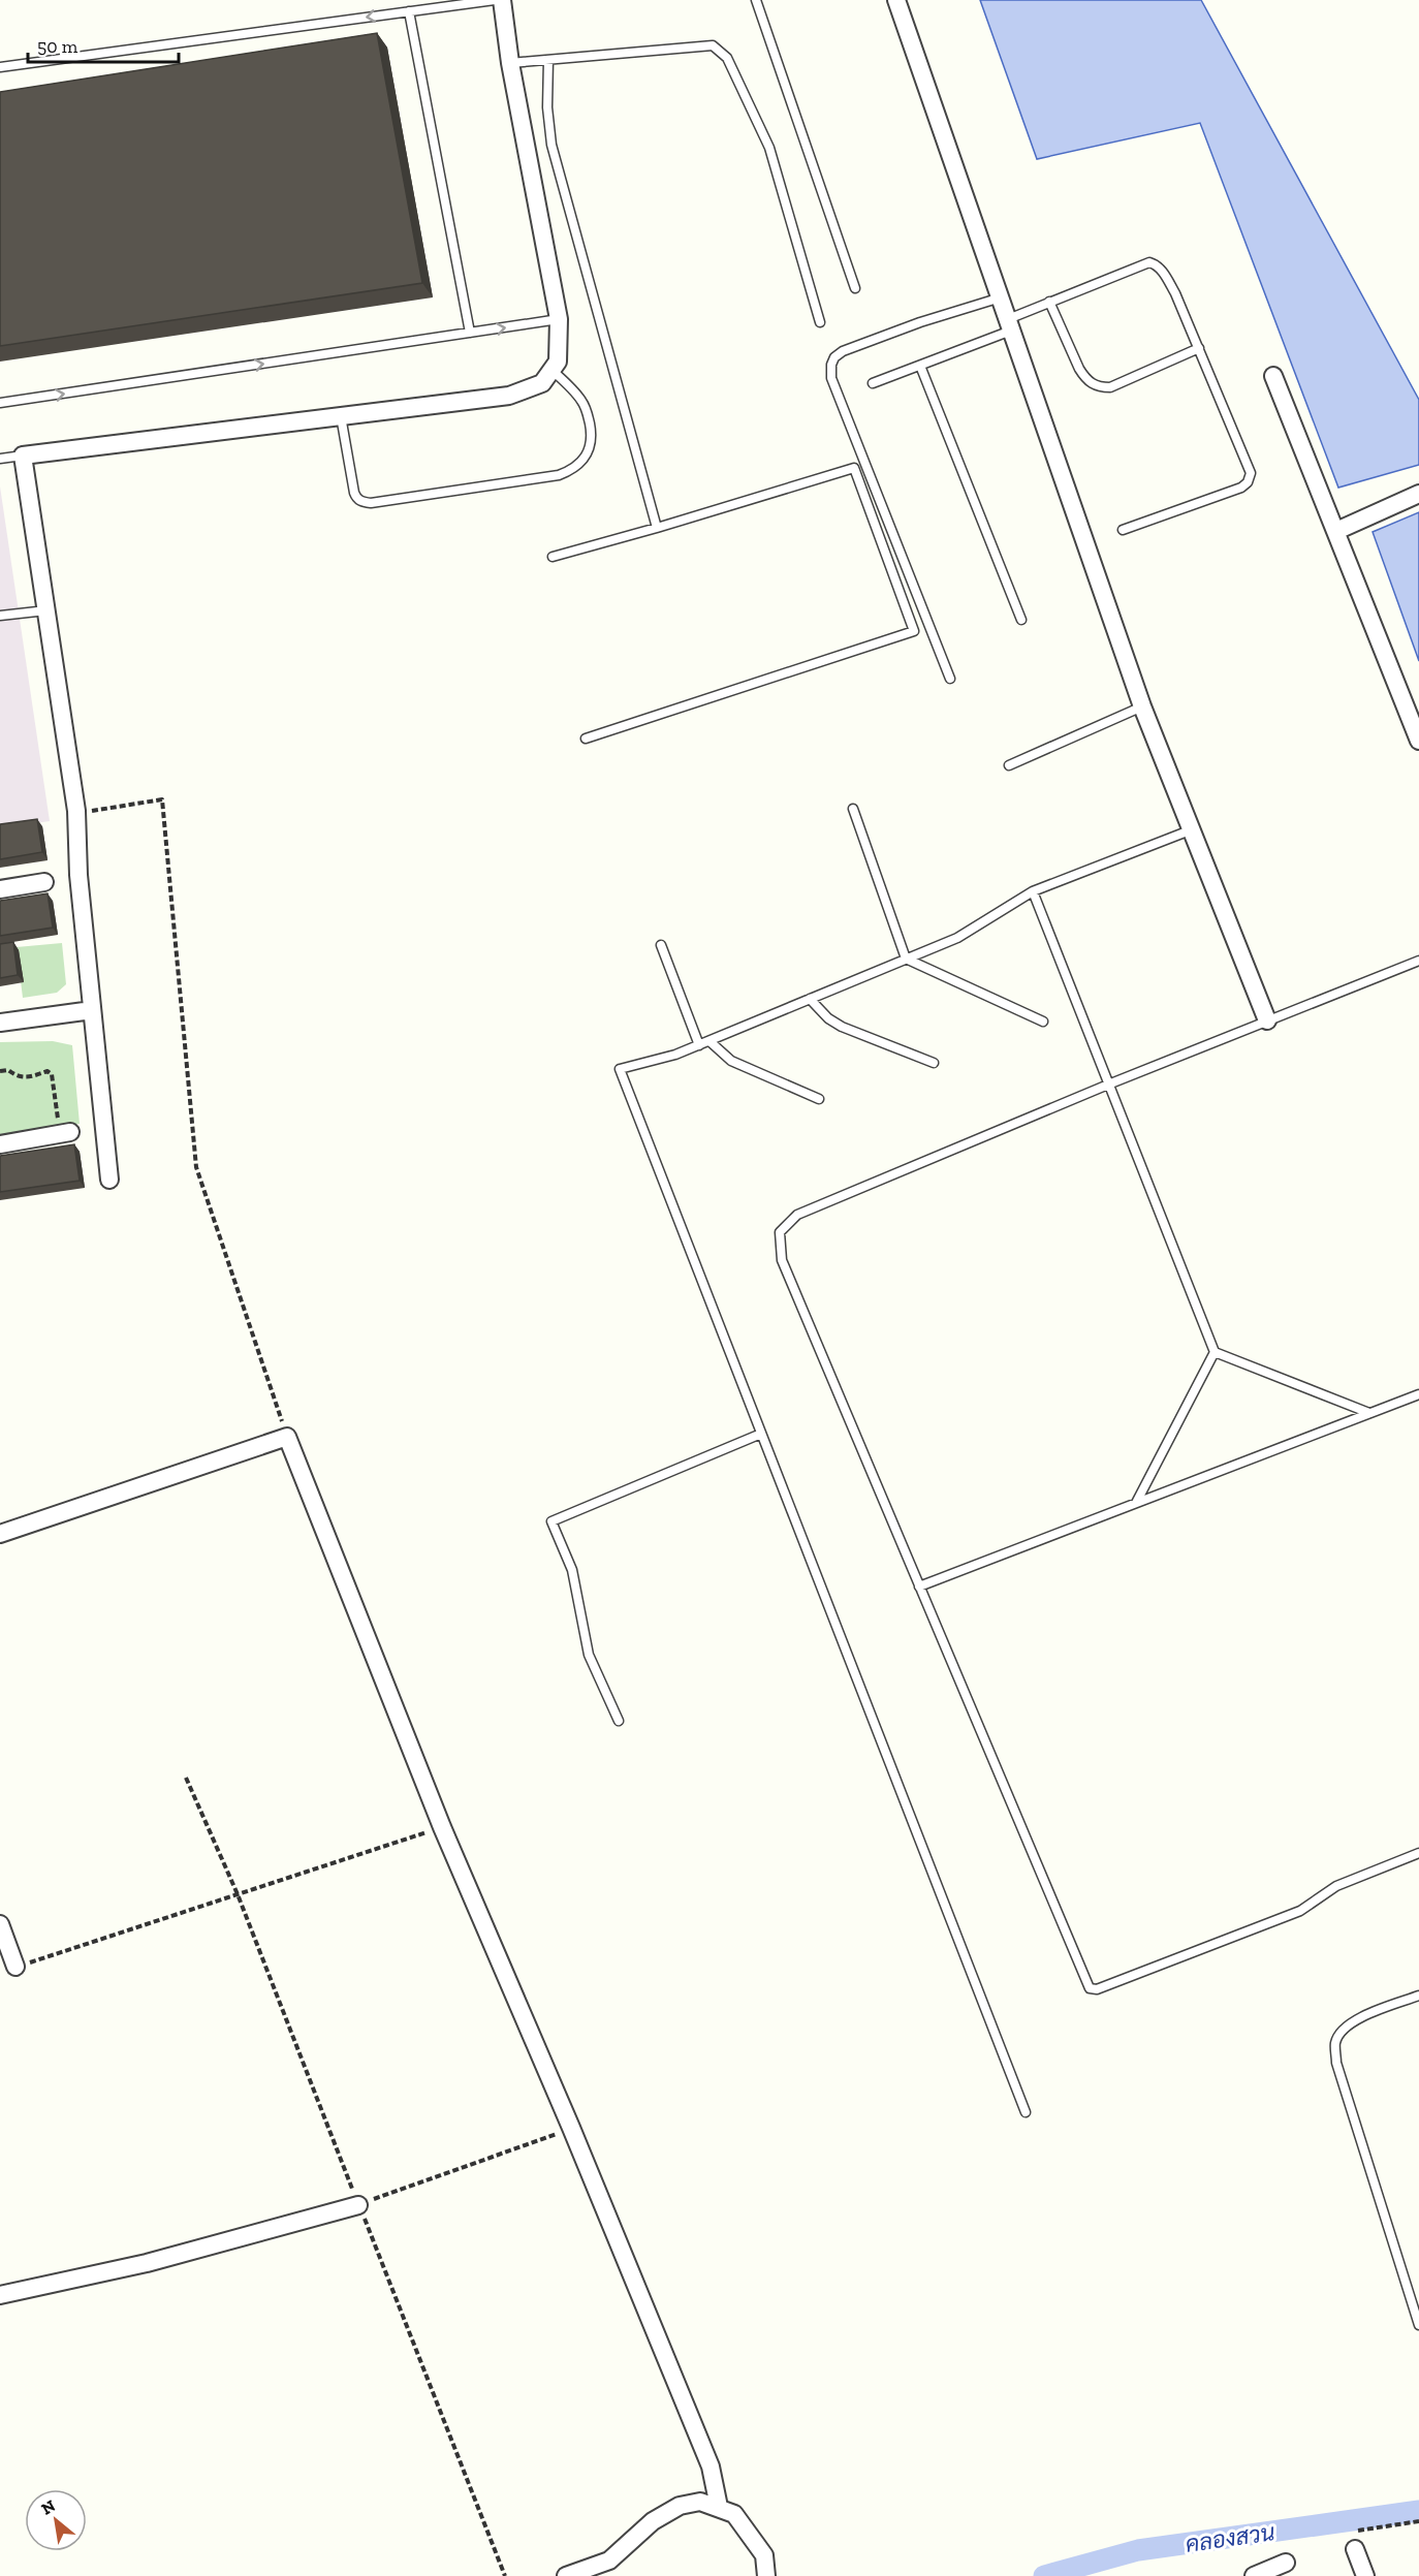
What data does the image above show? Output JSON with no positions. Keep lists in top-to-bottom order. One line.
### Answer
{"water":["คลองสวน"],"scale_bar":"50 m","north":"top left"}
